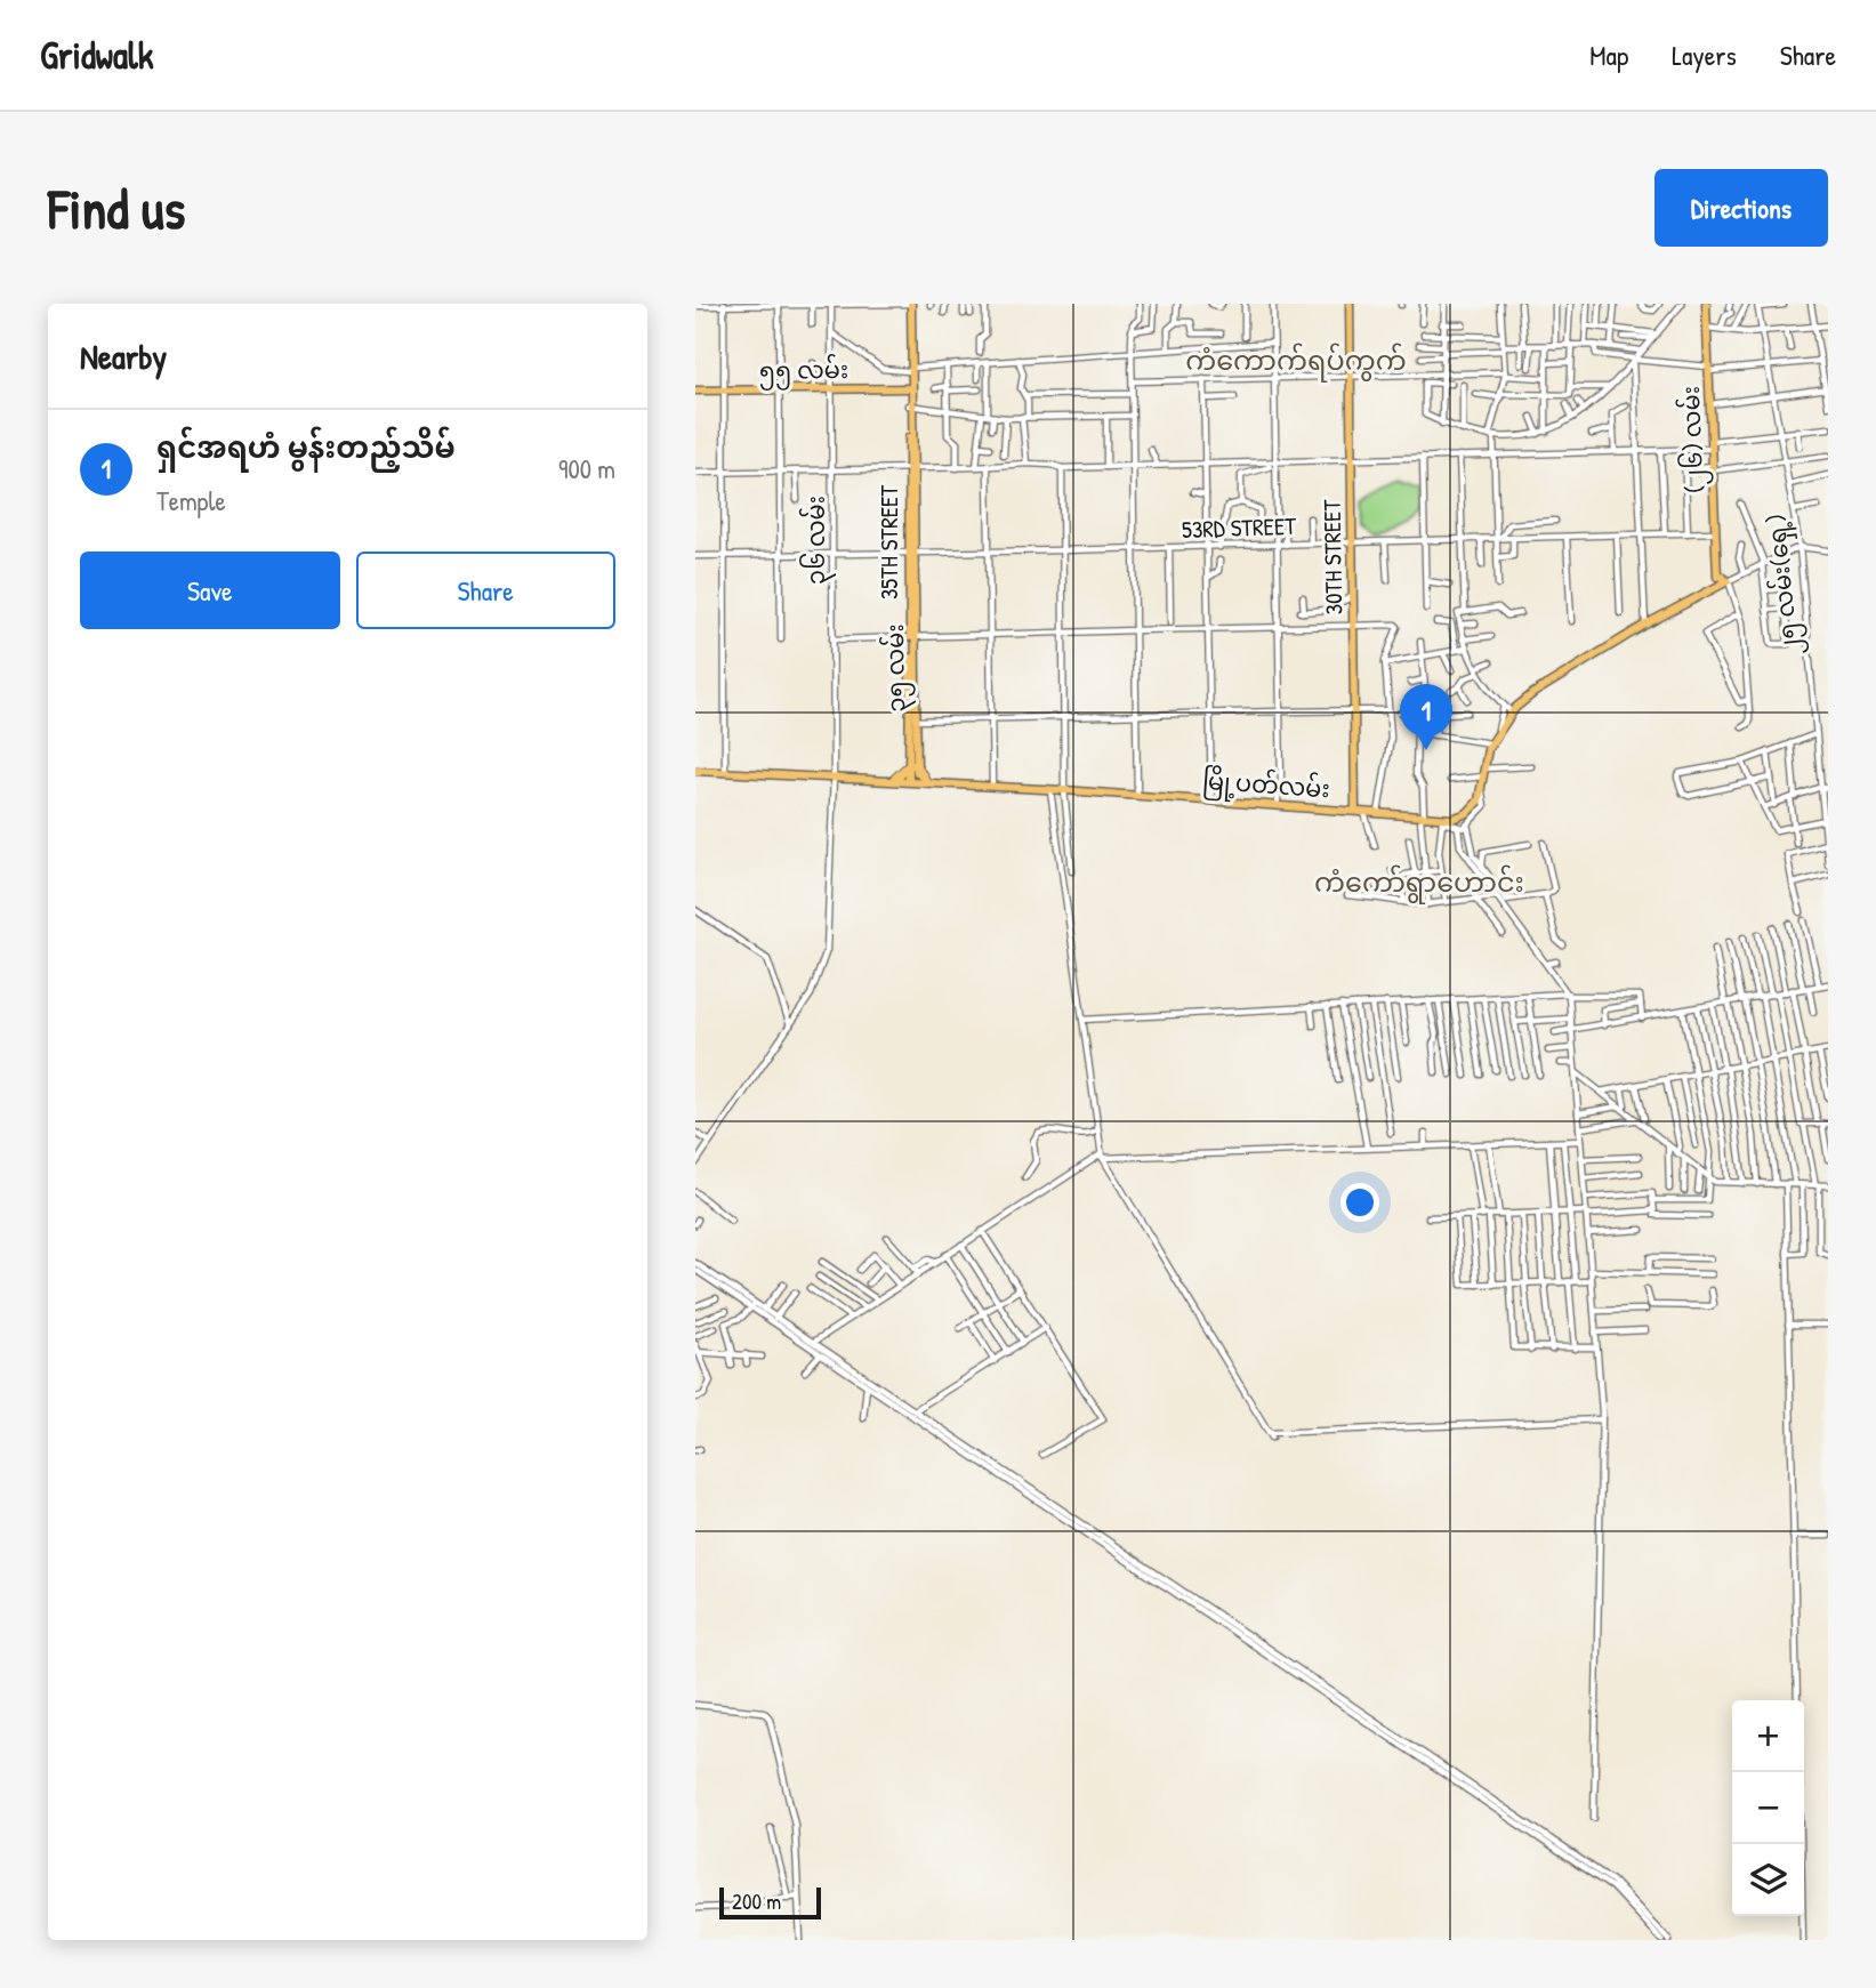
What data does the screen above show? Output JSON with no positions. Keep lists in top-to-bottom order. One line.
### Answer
{"streets":{"main road":["၅၅ လမ်း","(၂၆) လမ်း","35TH STREET","30TH STREET","၃၅ လမ်း","မြို့ပတ်လမ်း"],"street":["53RD STREET","၃၆ လမ်း","၂၅ လမ်း(ရှေ့)"]},"crossings":[["၅၅ လမ်း","၃၆ လမ်း"],["၅၅ လမ်း","35TH STREET"],["(၂၆) လမ်း","53RD STREET"],["53RD STREET","၃၆ လမ်း"],["53RD STREET","35TH STREET"],["53RD STREET","30TH STREET"],["53RD STREET","၃၅ လမ်း"],["၃၆ လမ်း","မြို့ပတ်လမ်း"],["35TH STREET","၃၅ လမ်း"],["30TH STREET","မြို့ပတ်လမ်း"]],"districts":["ကံကောက်ရပ်ကွက်","ကံကော်ရွာဟောင်း"],"scale_bar":"200 m","page":{"header":"Gridwalk","nav":["Map","Layers","Share"],"buttons":["Directions",["Save","Share"]],"title":"Find us","heading":"Nearby","list":[{"mark":"1","name":"ရှင်အရဟံ မွန်းတည့်သိမ်","note":"Temple","value":"900 m"}],"pins":"1","map_buttons":["+","−"],"scale":"200 m"}}
